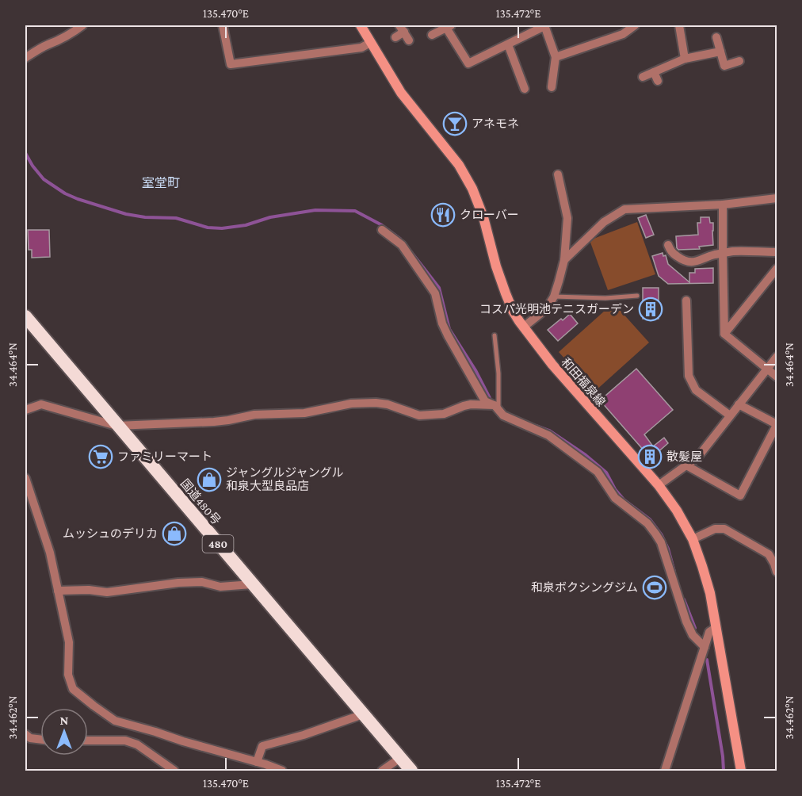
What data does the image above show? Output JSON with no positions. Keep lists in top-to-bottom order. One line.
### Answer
{"streets":{"highway":["国道480号","480"],"main road":["和田福泉線"]},"districts":["室堂町"],"places":{"bar":["アネモネ"],"restaurant":["クローバー"],"building":["コスパ光明池テニスガーデン","散髪屋"],"supermarket":["ファミリーマート"],"shop":["ジャングルジャングル 和泉大型良品店","ムッシュのデリカ"],"sports":["和泉ボクシングジム"]},"north":"top","coordinates":["135.470°E","135.472°E","34.464°N","34.462°N"]}
